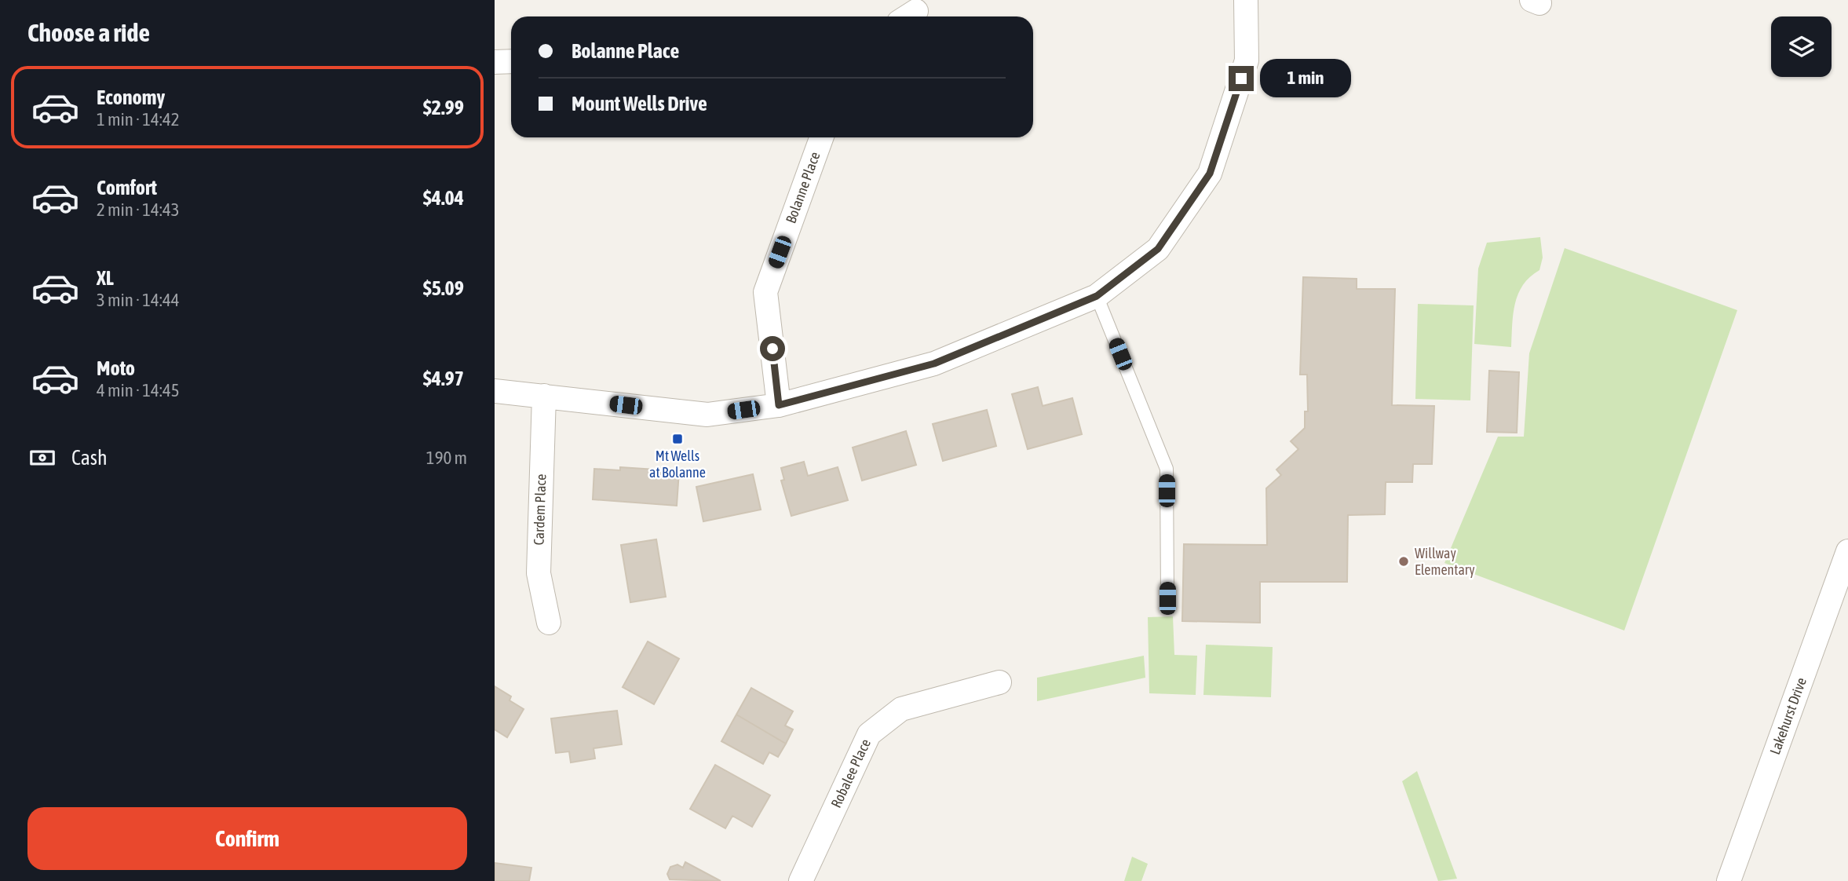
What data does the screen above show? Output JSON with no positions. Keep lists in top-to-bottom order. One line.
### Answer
{"streets":{"street":["Bolanne Place","Cardem Place","Lakehurst Drive","Robalee Place"]},"places":{"transit":["Mt Wells at Bolanne"],"other":["Willway Elementary"]},"page":{"heading":"Choose a ride","banner":["Bolanne Place","Mount Wells Drive"],"bubble":"1 min","list":[{"name":"Economy","note":"1 min · 14:42","value":"$2.99"},{"name":"Comfort","note":"2 min · 14:43","value":"$4.04"},{"name":"XL","note":"3 min · 14:44","value":"$5.09"},{"name":"Moto","note":"4 min · 14:45","value":"$4.97"}],"pay":["Cash","190 m"],"buttons":"Confirm"}}
